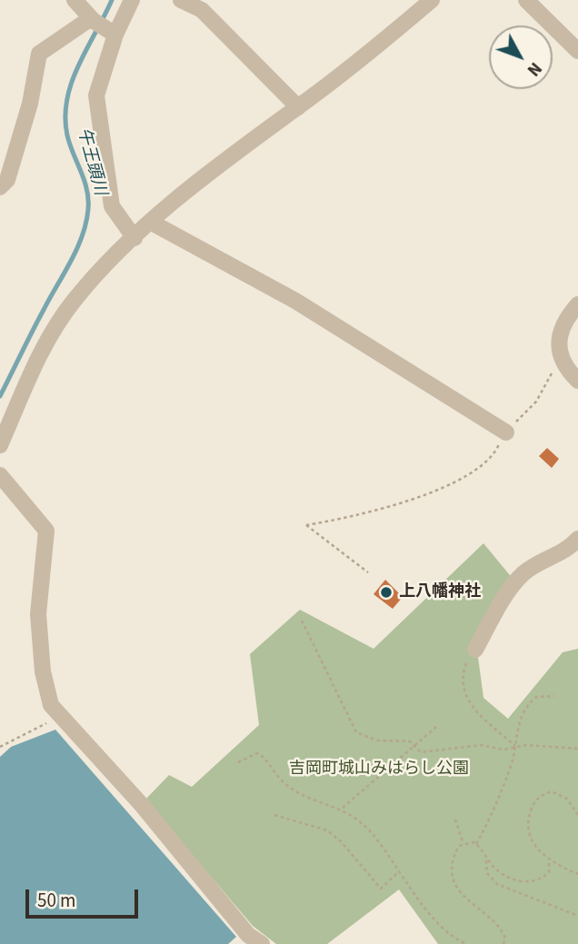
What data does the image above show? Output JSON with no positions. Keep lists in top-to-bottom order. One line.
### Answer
{"water":["午王頭川"],"parks":["吉岡町城山みはらし公園"],"places":["上八幡神社"],"scale_bar":"50 m","north":"bottom right"}
